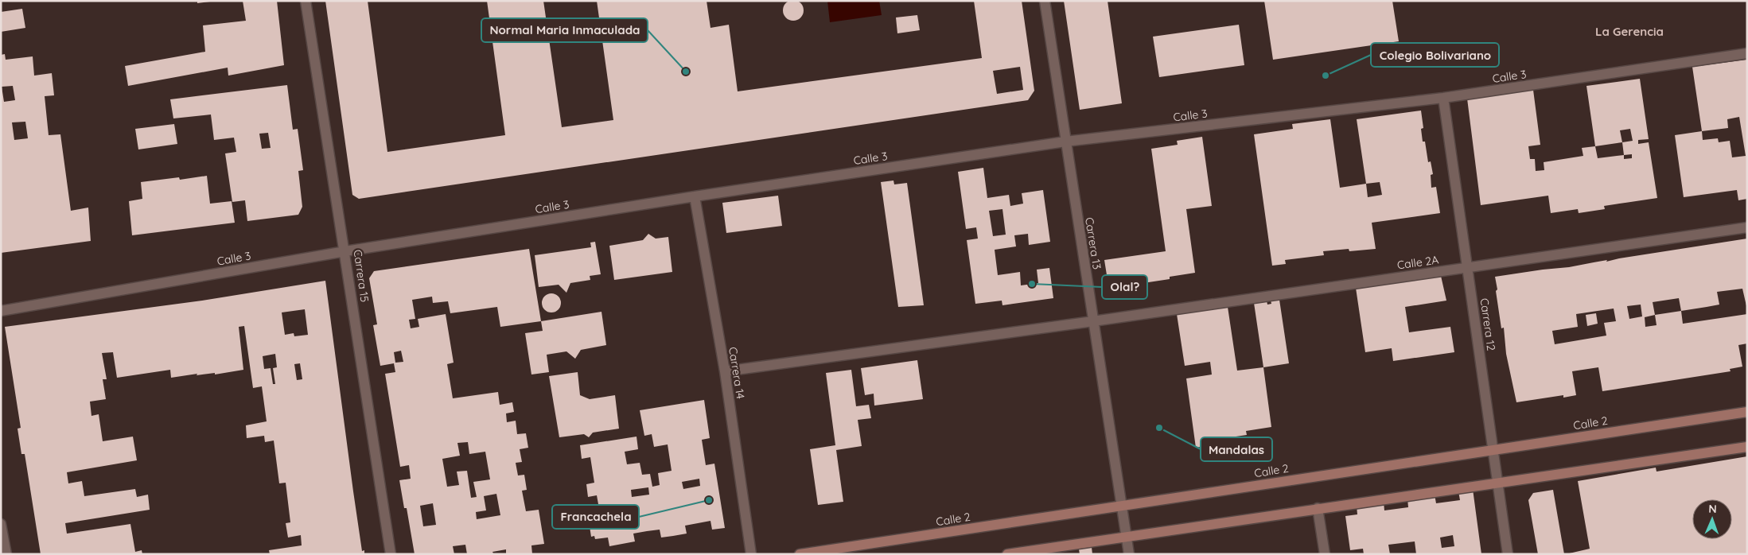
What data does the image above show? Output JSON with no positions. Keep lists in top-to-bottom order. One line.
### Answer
{"streets":{"street":["Calle 3","Carrera 13","Calle 2A","Carrera 15","Carrera 12","Carrera 14","Calle 2"]},"crossings":[["Calle 3","Carrera 13"],["Calle 3","Carrera 15"],["Calle 3","Carrera 12"],["Calle 3","Carrera 14"],["Carrera 13","Calle 2A"],["Carrera 13","Calle 2"],["Calle 2A","Carrera 12"],["Calle 2A","Carrera 14"],["Carrera 12","Calle 2"]],"districts":["La Gerencia"],"places":["Normal Maria Inmaculada","Colegio Bolivariano","Olal?","Mandalas","Francachela"],"north":"top"}
